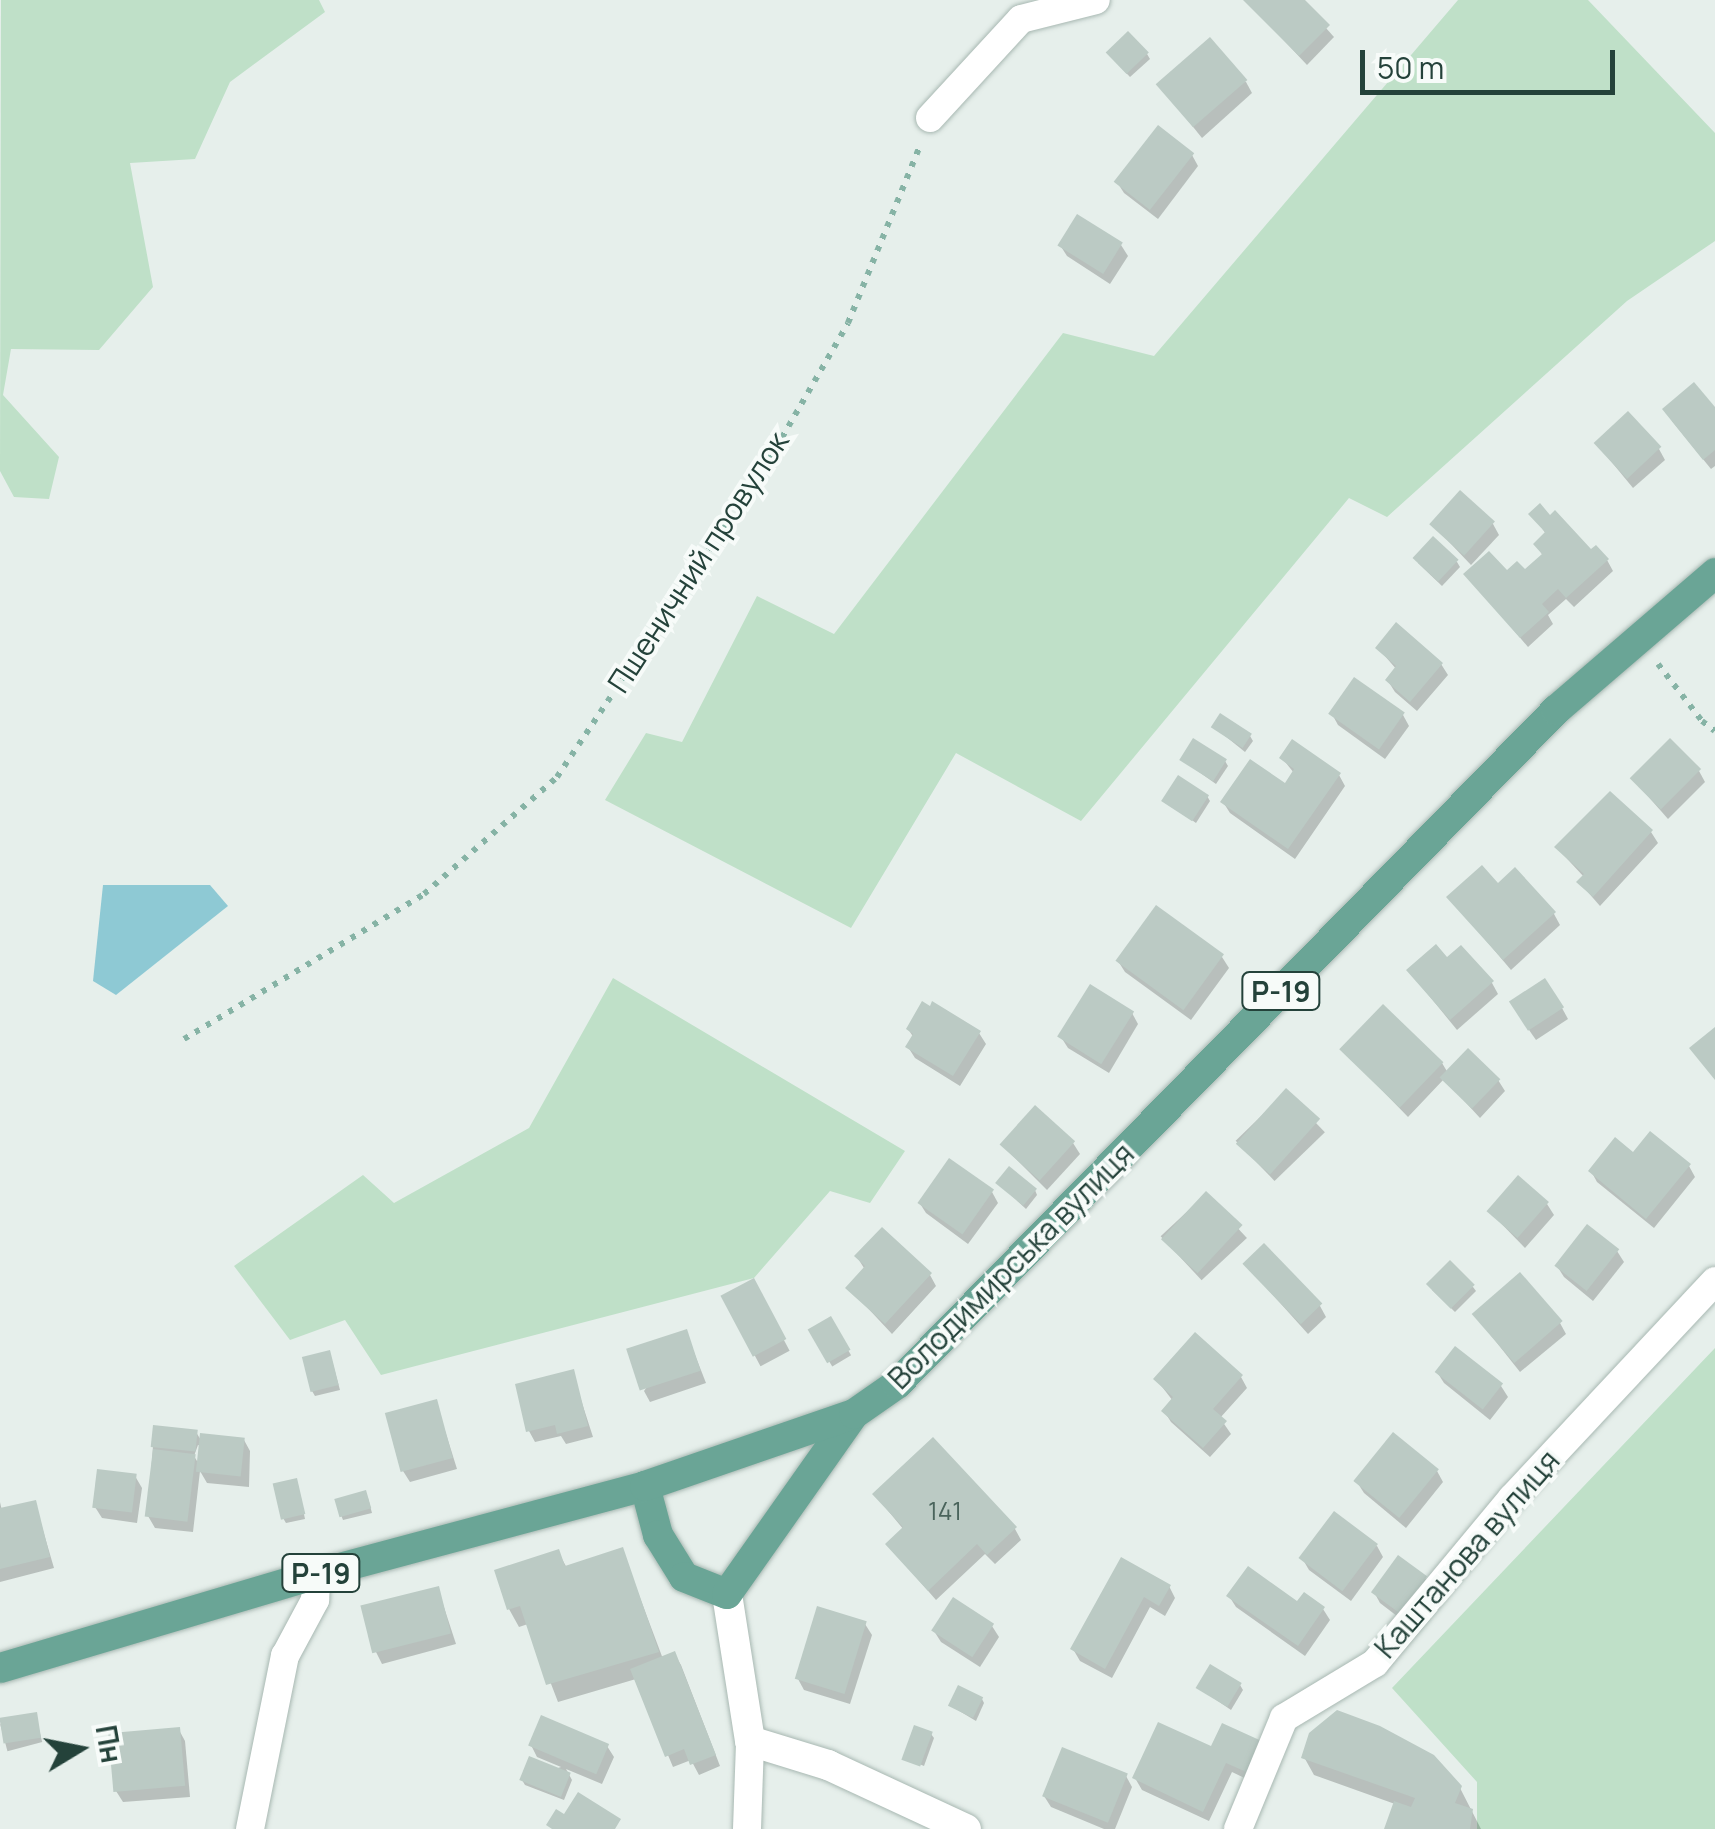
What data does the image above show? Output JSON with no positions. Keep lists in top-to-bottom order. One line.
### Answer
{"streets":{"main road":["Р-19","Володимирська вулиця"],"street":["Каштанова вулиця"],"path":["Пшеничний провулок"]},"house_numbers":["141"],"scale_bar":"50 m","north":"right"}
